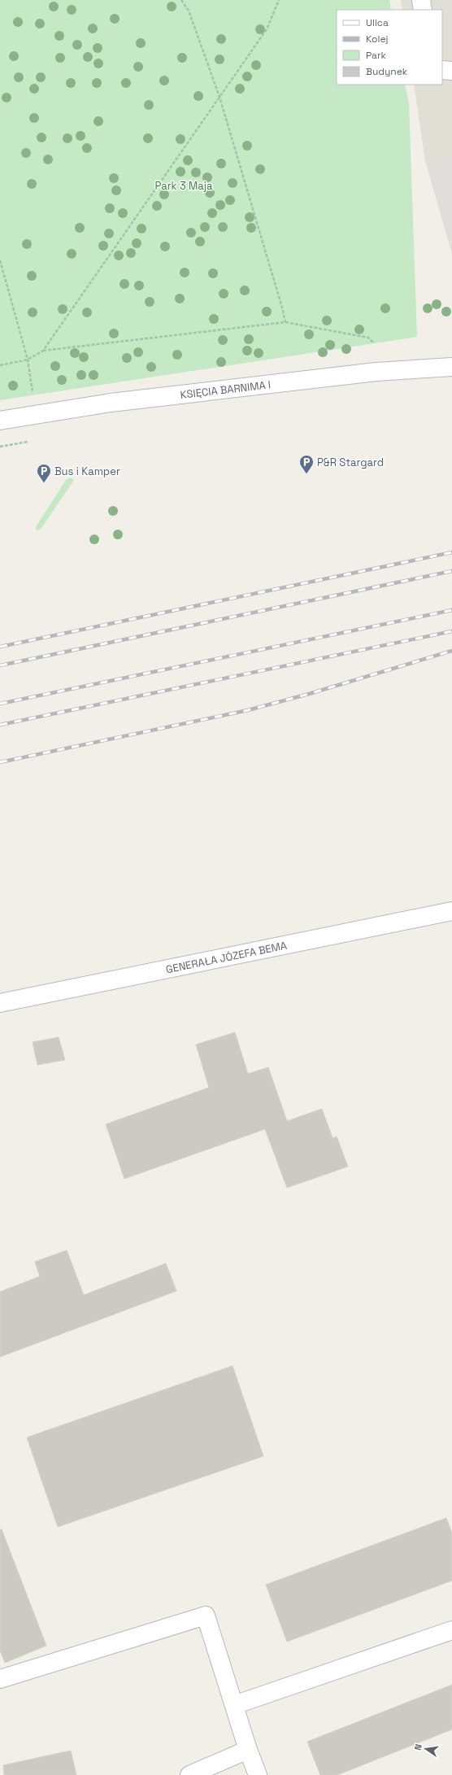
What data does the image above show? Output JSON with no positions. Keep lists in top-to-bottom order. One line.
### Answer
{"streets":{"street":["KSIĘCIA BARNIMA I","GENERAŁA JÓZEFA BEMA"]},"parks":["Park 3 Maja"],"places":{"parking":["P&R Stargard","Bus i Kamper"]},"legend":["Ulica","Kolej","Park","Budynek"],"north":"left"}
